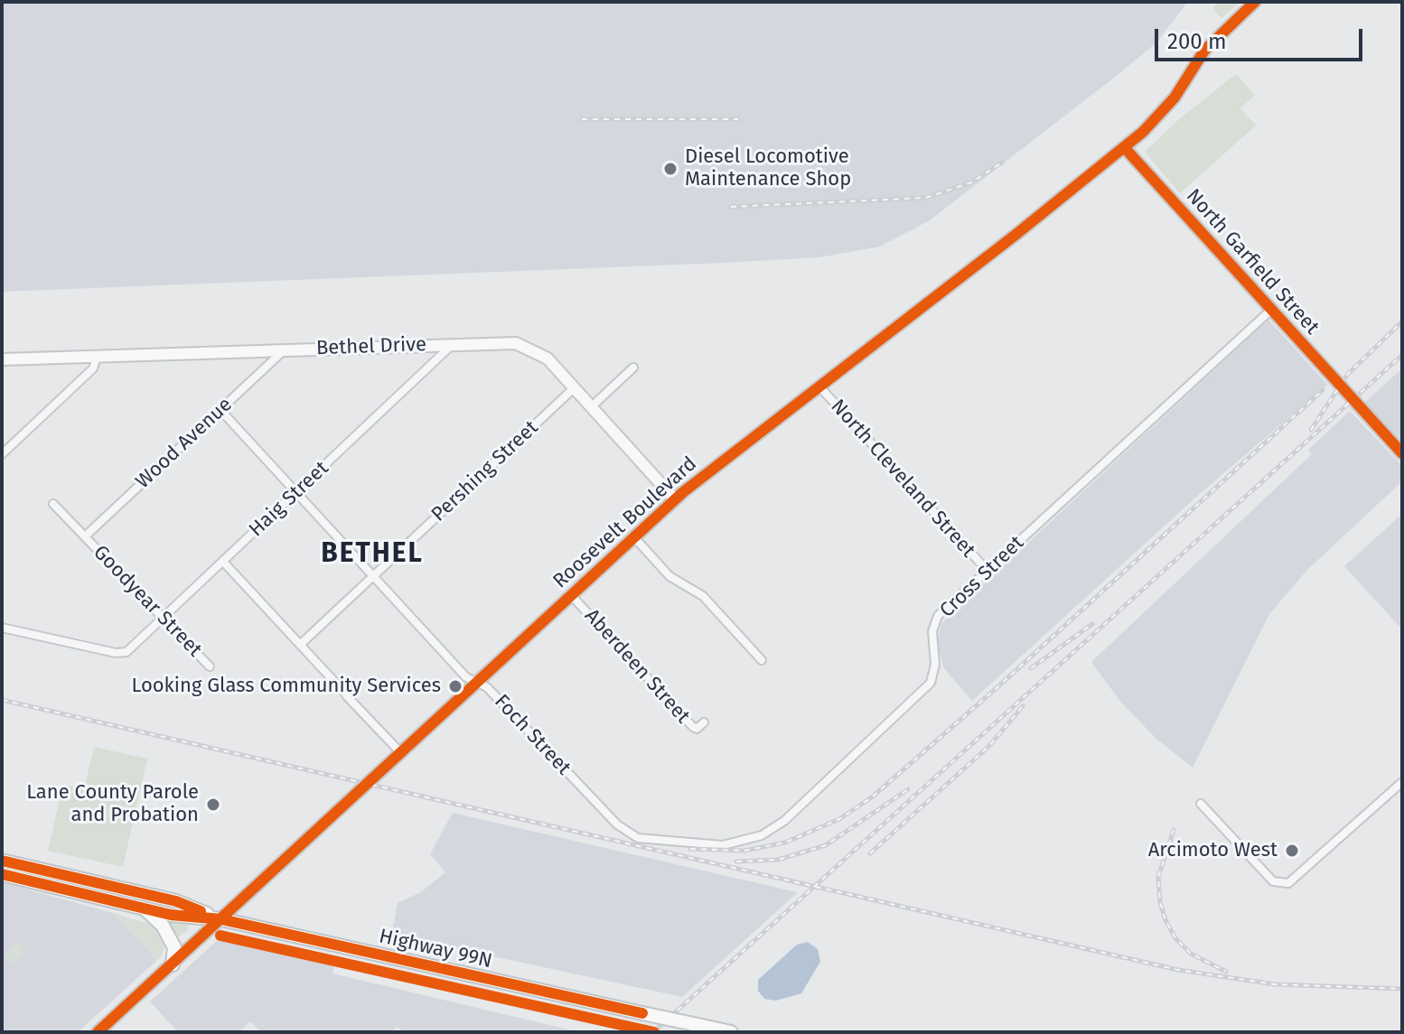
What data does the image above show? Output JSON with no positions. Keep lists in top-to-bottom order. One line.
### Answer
{"streets":{"main road":["North Garfield Street","Bethel Drive","Roosevelt Boulevard","Highway 99N"],"street":["Wood Avenue","Pershing Street","North Cleveland Street","Haig Street","Cross Street","Goodyear Street","Aberdeen Street","Foch Street"]},"crossings":[["North Garfield Street","Roosevelt Boulevard"],["North Garfield Street","Cross Street"],["Bethel Drive","Wood Avenue"],["Bethel Drive","Pershing Street"],["Bethel Drive","Haig Street"],["Bethel Drive","Roosevelt Boulevard"],["Wood Avenue","Goodyear Street"],["Wood Avenue","Foch Street"],["Pershing Street","Foch Street"],["North Cleveland Street","Roosevelt Boulevard"],["North Cleveland Street","Cross Street"],["Haig Street","Goodyear Street"],["Haig Street","Foch Street"],["Roosevelt Boulevard","Aberdeen Street"],["Roosevelt Boulevard","Foch Street"],["Roosevelt Boulevard","Highway 99N"],["Cross Street","Foch Street"]],"districts":["BETHEL"],"places":["Diesel Locomotive Maintenance Shop","Looking Glass Community Services","Lane County Parole and Probation","Arcimoto West"],"scale_bar":"200 m"}
